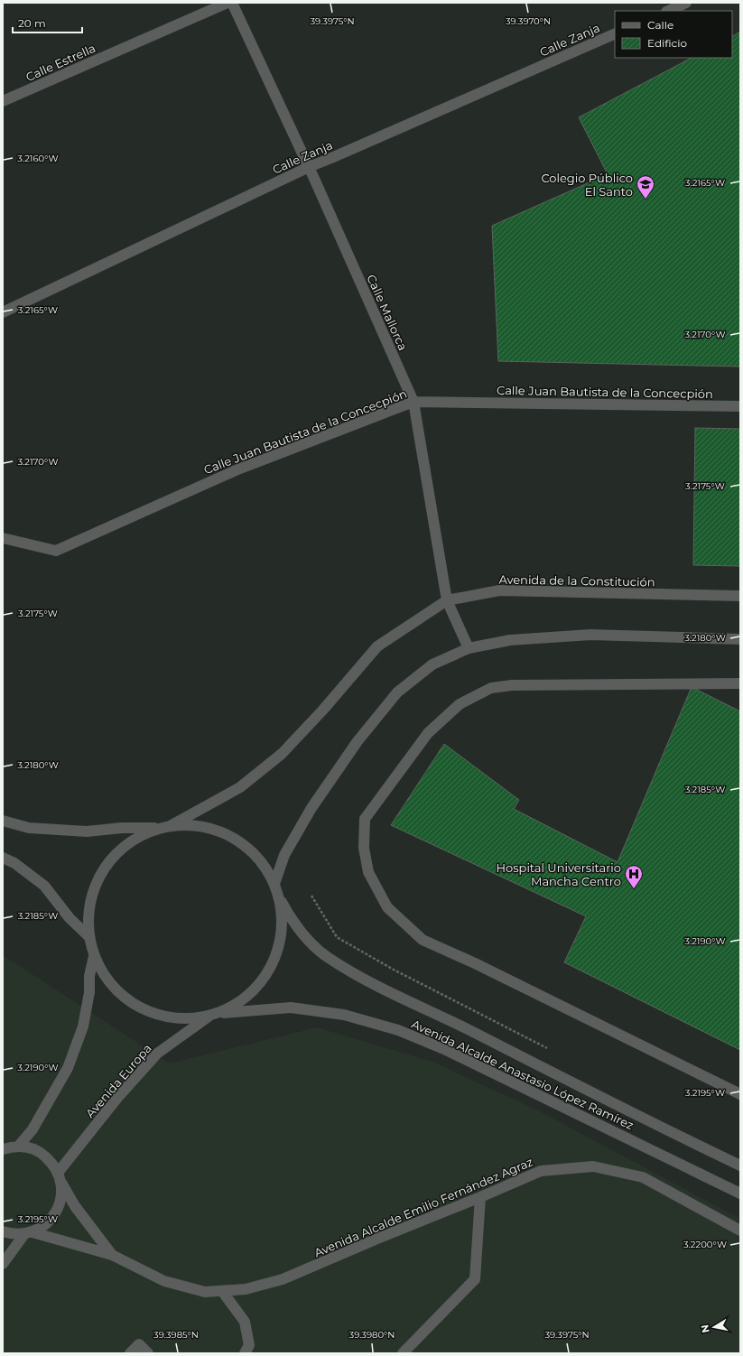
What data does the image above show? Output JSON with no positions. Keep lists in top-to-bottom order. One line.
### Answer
{"streets":{"street":["Calle Zanja","Calle Estrella","Calle Mallorca","Calle Juan Bautista de la Concecpión","Avenida de la Constitución","Avenida Alcalde Anastasio López Ramírez","Avenida Europa","Avenida Alcalde Emilio Fernández Agraz"]},"crossings":[["Calle Zanja","Calle Mallorca"],["Calle Mallorca","Calle Juan Bautista de la Concecpión"],["Calle Mallorca","Avenida de la Constitución"]],"places":{"school or university":["Colegio Público El Santo"],"hospital":["Hospital Universitario Mancha Centro"]},"legend":["Calle","Edificio"],"scale_bar":"20 m","north":"left","coordinates":["39.3975°N","39.3970°N","3.2160°W","3.2165°W","3.2170°W","3.2175°W","3.2180°W","3.2185°W","3.2190°W","3.2195°W","3.2200°W","39.3985°N","39.3980°N"]}
